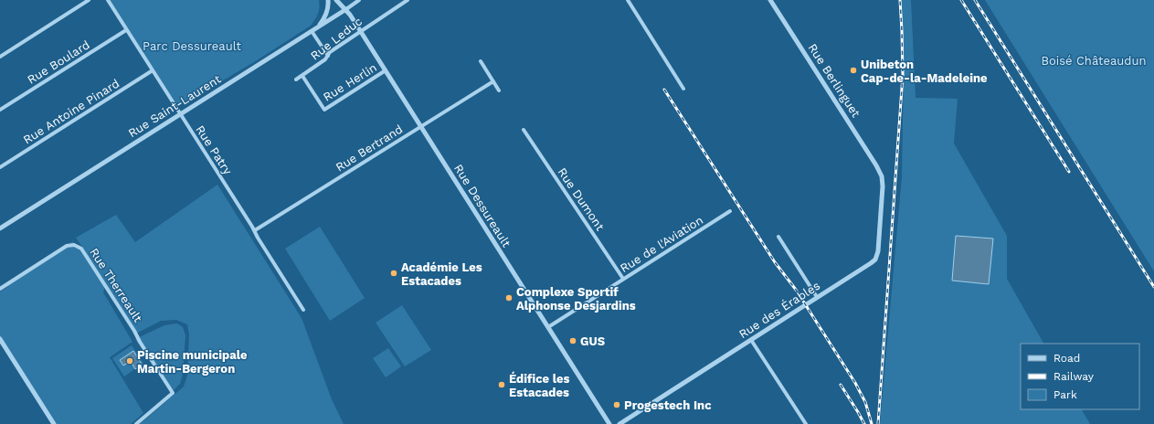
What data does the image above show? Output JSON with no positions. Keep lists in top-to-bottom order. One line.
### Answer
{"streets":{"street":["Rue Leduc","Rue Boulard","Rue Berlinguet","Rue Herlin","Rue Saint-Laurent","Rue Antoine Pinard","Rue Bertrand","Rue Patry","Rue Dumont","Rue Dessureault","Rue de l'Aviation","Rue Therreault","Rue des Érables"]},"crossings":[["Rue Leduc","Rue Herlin"],["Rue Leduc","Rue Dessureault"],["Rue Boulard","Rue Patry"],["Rue Berlinguet","Rue des Érables"],["Rue Herlin","Rue Dessureault"],["Rue Saint-Laurent","Rue Patry"],["Rue Saint-Laurent","Rue Dessureault"],["Rue Antoine Pinard","Rue Patry"],["Rue Bertrand","Rue Patry"],["Rue Bertrand","Rue Dessureault"],["Rue Dumont","Rue de l'Aviation"],["Rue Dessureault","Rue de l'Aviation"]],"parks":["Parc Dessureault","Boisé Châteaudun"],"places":["Unibeton Cap-de-la-Madeleine","Académie Les Estacades","Complexe Sportif Alphonse Desjardins","GUS","Piscine municipale Martin-Bergeron","Édifice les Estacades","Progestech Inc"],"legend":["Road","Railway","Park"]}
